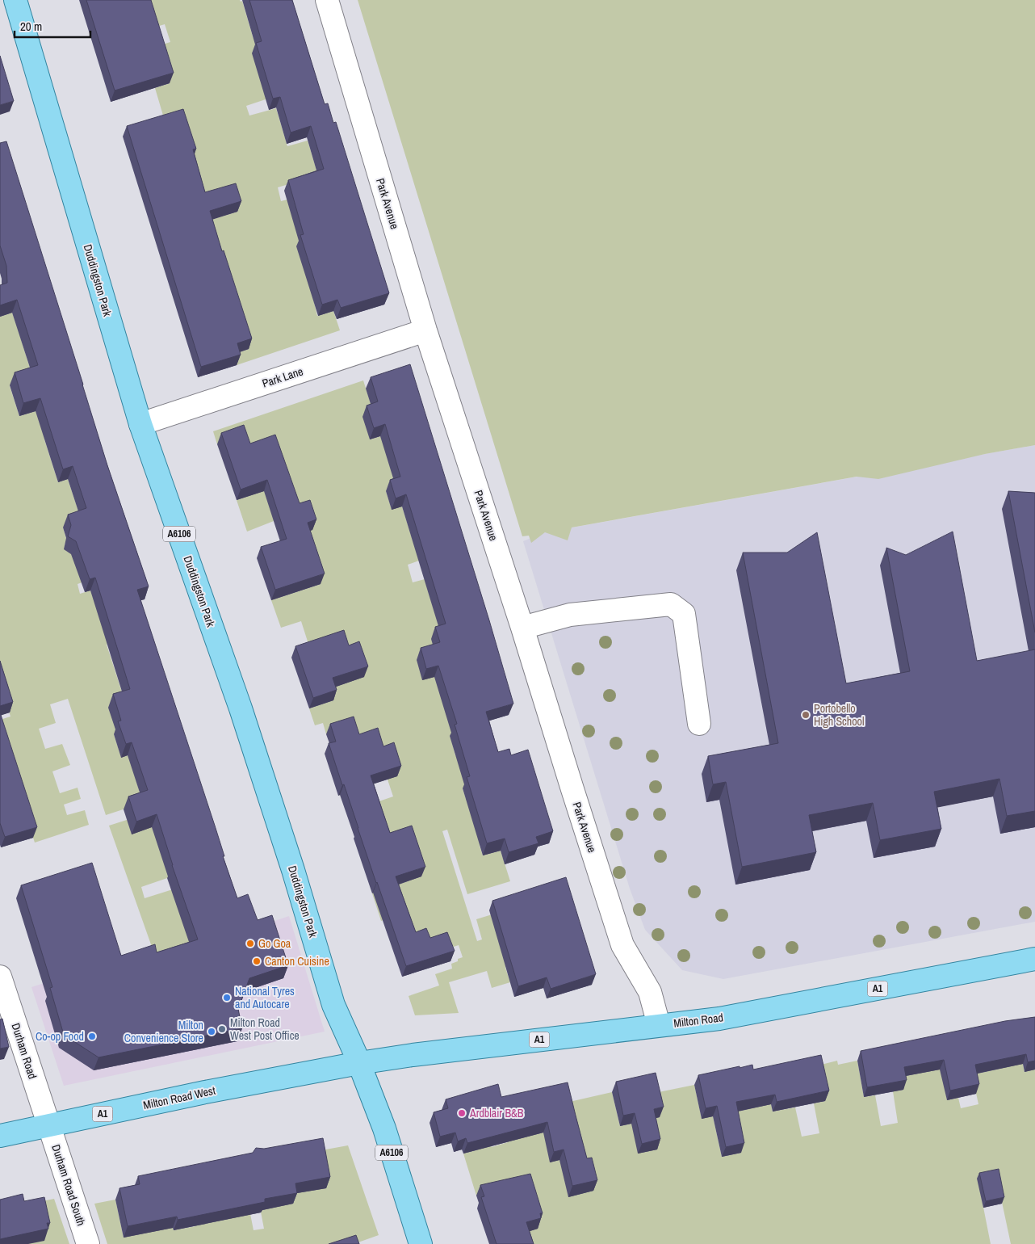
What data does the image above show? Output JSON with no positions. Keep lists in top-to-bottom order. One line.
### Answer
{"streets":{"main road":["Duddingston Park","A6106","A1","Milton Road","Milton Road West"],"street":["Park Avenue","Park Lane","Durham Road","Durham Road South"]},"crossings":[["Park Avenue","Park Lane"],["Park Avenue","Milton Road"],["Duddingston Park","Park Lane"],["Duddingston Park","A6106"],["Duddingston Park","Milton Road"],["Duddingston Park","Milton Road West"],["A6106","Milton Road"],["A6106","Milton Road West"],["Milton Road","Milton Road West"],["Durham Road","Milton Road West"],["Durham Road","Durham Road South"],["Milton Road West","Durham Road South"]],"places":["Portobello High School","Go Goa","Canton Cuisine","National Tyres and Autocare","Milton Road West Post Office","Milton Convenience Store","Co-op Food","Ardblair B&B"],"scale_bar":"20 m"}
